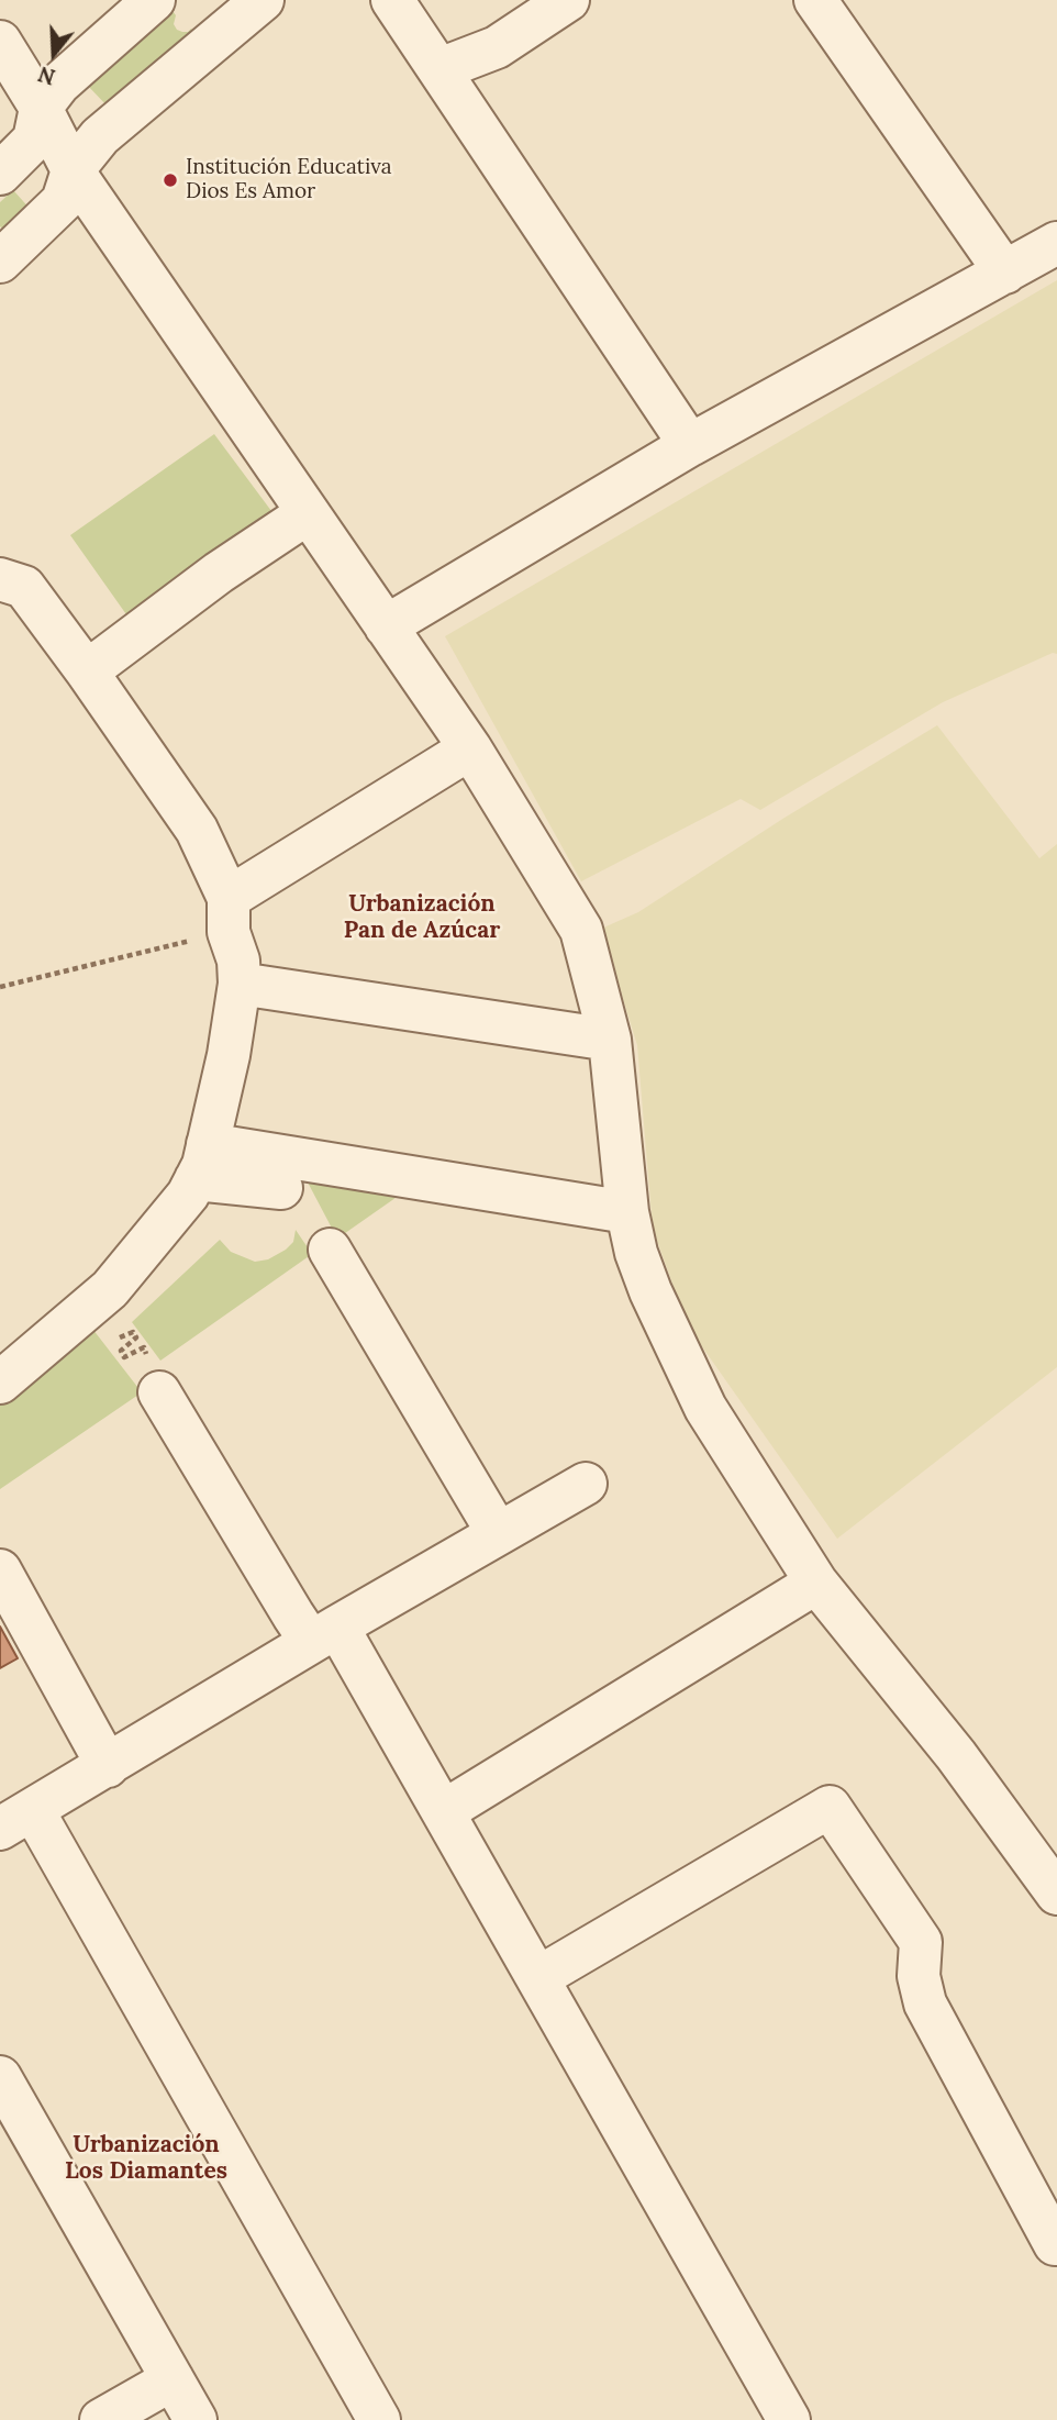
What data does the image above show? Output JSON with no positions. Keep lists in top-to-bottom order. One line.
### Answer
{"districts":["Urbanización Pan de Azúcar","Urbanización Los Diamantes"],"places":["Institución Educativa Dios Es Amor"],"north":"bottom"}
